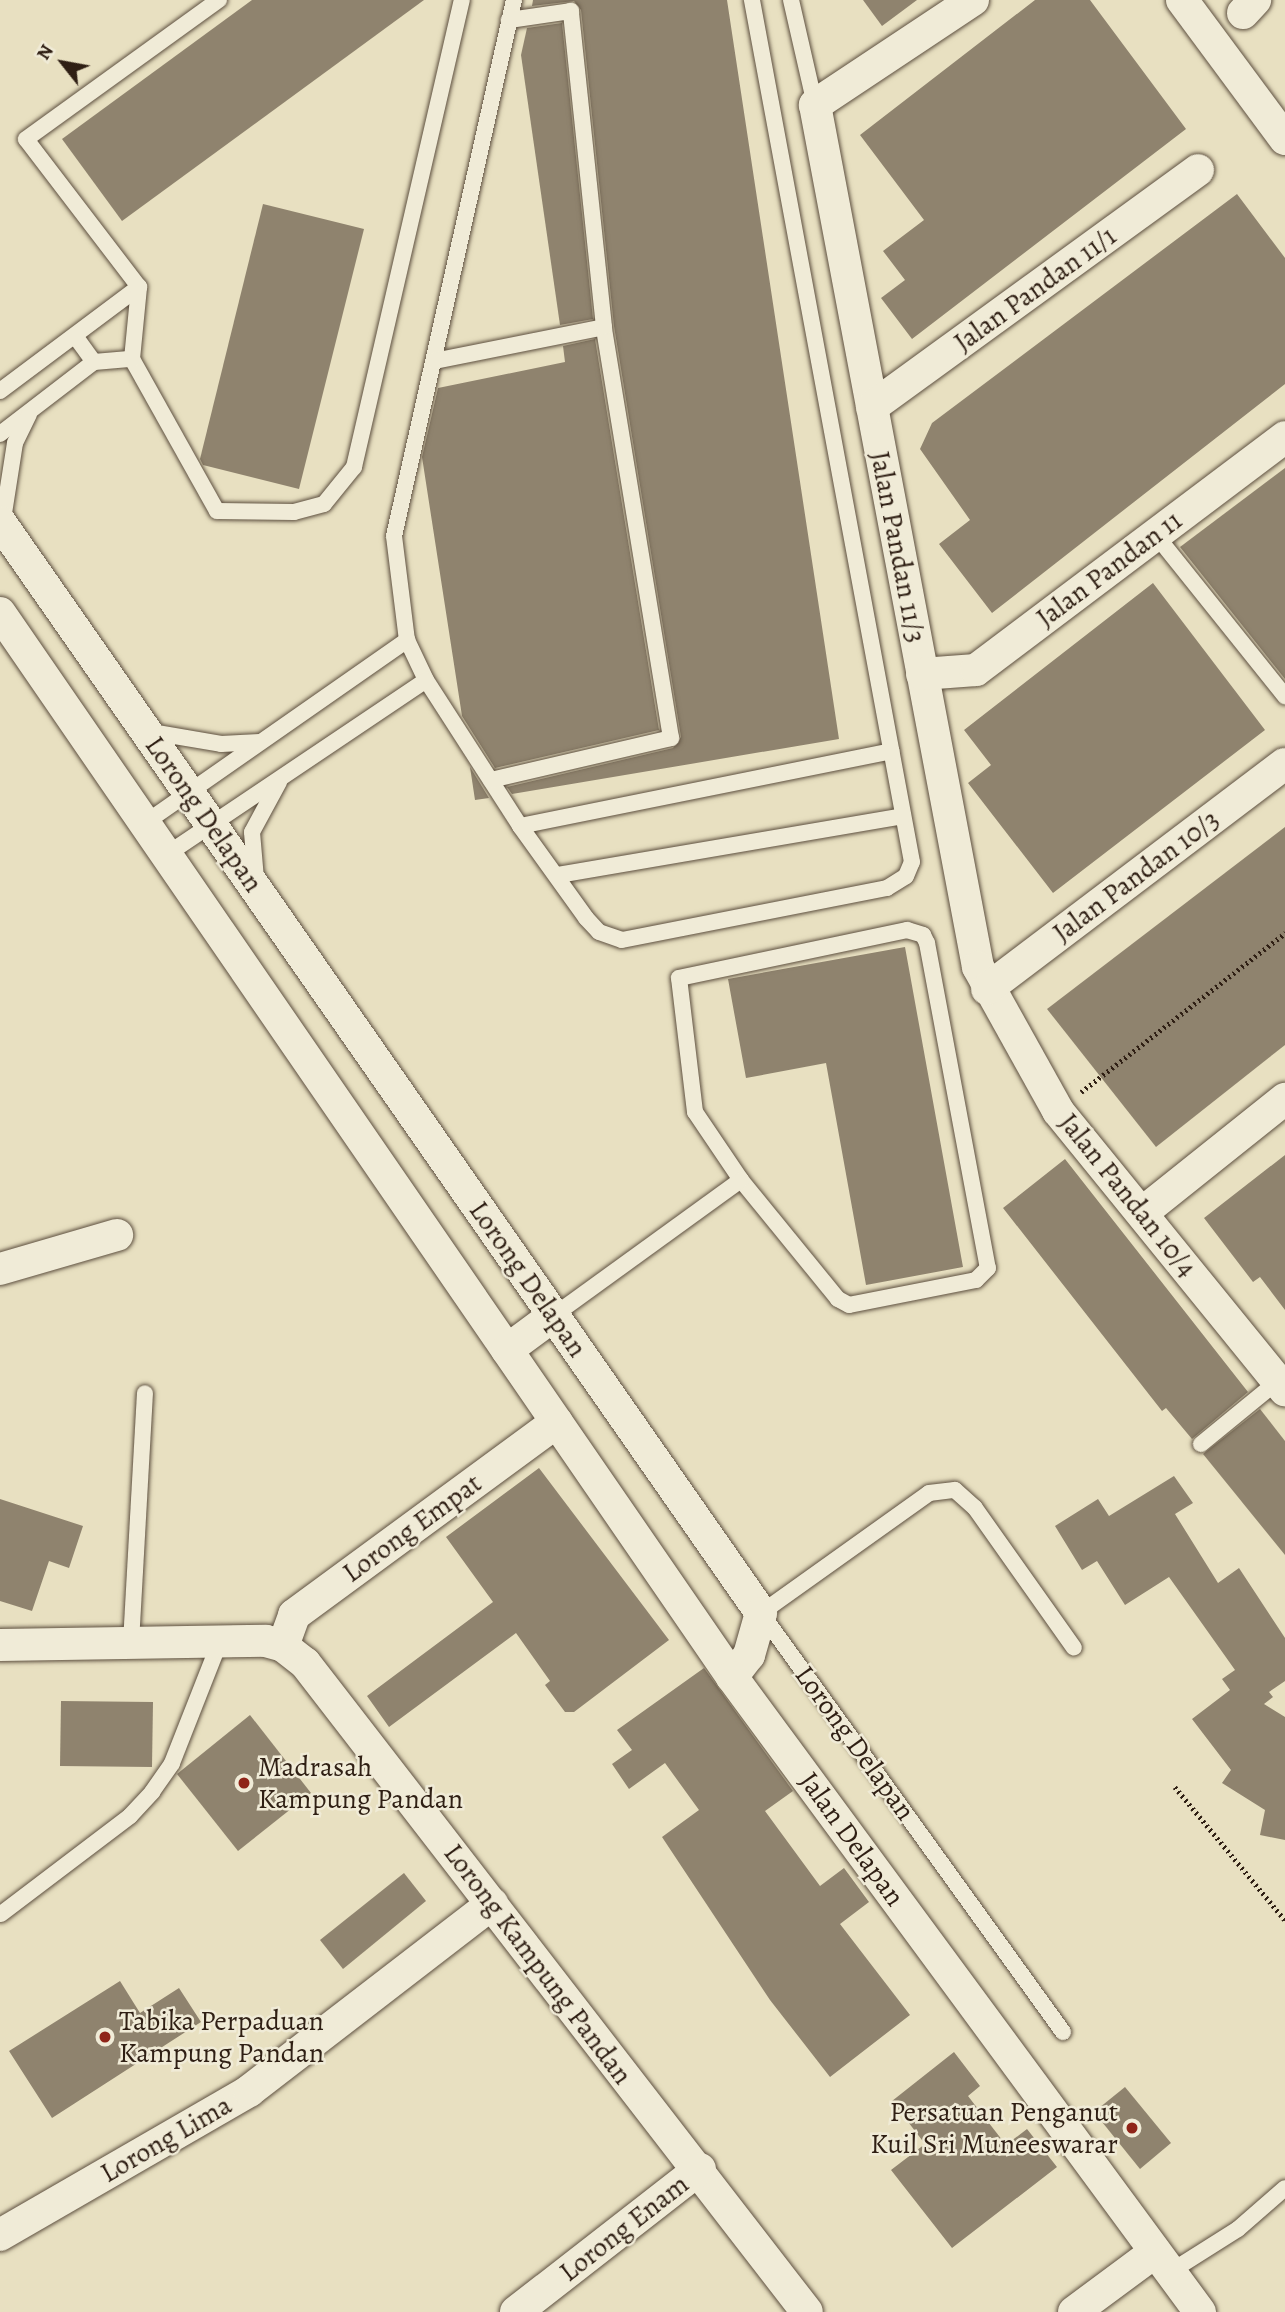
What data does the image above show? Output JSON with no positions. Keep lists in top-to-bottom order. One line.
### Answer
{"streets":{"street":["Jalan Pandan 11/1","Jalan Pandan 11/3","Jalan Pandan 11","Lorong Delapan","Jalan Pandan 10/3","Jalan Pandan 10/4","Lorong Empat","Jalan Delapan","Lorong Kampung Pandan","Lorong Lima","Lorong Enam"]},"crossings":[["Jalan Pandan 11/1","Jalan Pandan 11/3"],["Jalan Pandan 11/3","Jalan Pandan 11"],["Jalan Pandan 11/3","Jalan Pandan 10/3"],["Jalan Pandan 11/3","Jalan Pandan 10/4"],["Lorong Delapan","Lorong Empat"],["Lorong Delapan","Jalan Delapan"],["Jalan Pandan 10/3","Jalan Pandan 10/4"],["Lorong Empat","Jalan Delapan"],["Lorong Empat","Lorong Kampung Pandan"],["Lorong Kampung Pandan","Lorong Lima"],["Lorong Kampung Pandan","Lorong Enam"]],"places":["Madrasah Kampung Pandan","Tabika Perpaduan Kampung Pandan","Persatuan Penganut Kuil Sri Muneeswarar"],"north":"top left"}
